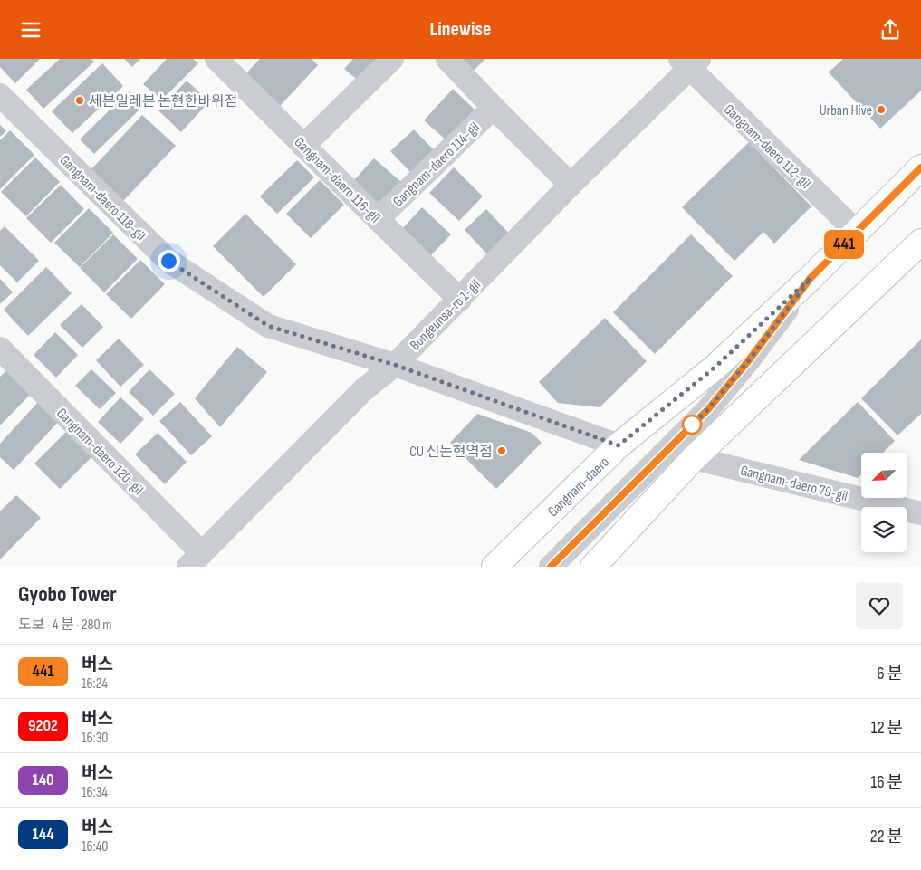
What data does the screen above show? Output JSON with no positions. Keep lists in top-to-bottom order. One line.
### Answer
{"streets":{"main road":["Gangnam-daero"],"street":["Gangnam-daero 112-gil","Gangnam-daero 114-gil","Gangnam-daero 116-gil","Gangnam-daero 118-gil","Bongeunsa-ro 1-gil","Gangnam-daero 120-gil","Gangnam-daero 79-gil"]},"crossings":[["Gangnam-daero 112-gil","Bongeunsa-ro 1-gil"],["Gangnam-daero 112-gil","Gangnam-daero"],["Gangnam-daero 114-gil","Gangnam-daero 116-gil"],["Gangnam-daero 116-gil","Bongeunsa-ro 1-gil"],["Gangnam-daero 118-gil","Bongeunsa-ro 1-gil"],["Gangnam-daero 118-gil","Gangnam-daero"],["Bongeunsa-ro 1-gil","Gangnam-daero 120-gil"]],"places":["세븐일레븐 논현한바위점","Urban Hive","CU 신논현역점"],"lines":["bus line 441"],"north":"bottom left","page":{"header":"Linewise","on_map":"441","heading":["Gyobo Tower","도보 · 4 분 · 280 m"],"list":[{"mark":"441","name":"버스","note":"16:24","value":"6 분"},{"mark":"9202","name":"버스","note":"16:30","value":"12 분"},{"mark":"140","name":"버스","note":"16:34","value":"16 분"},{"mark":"144","name":"버스","note":"16:40","value":"22 분"}]}}
